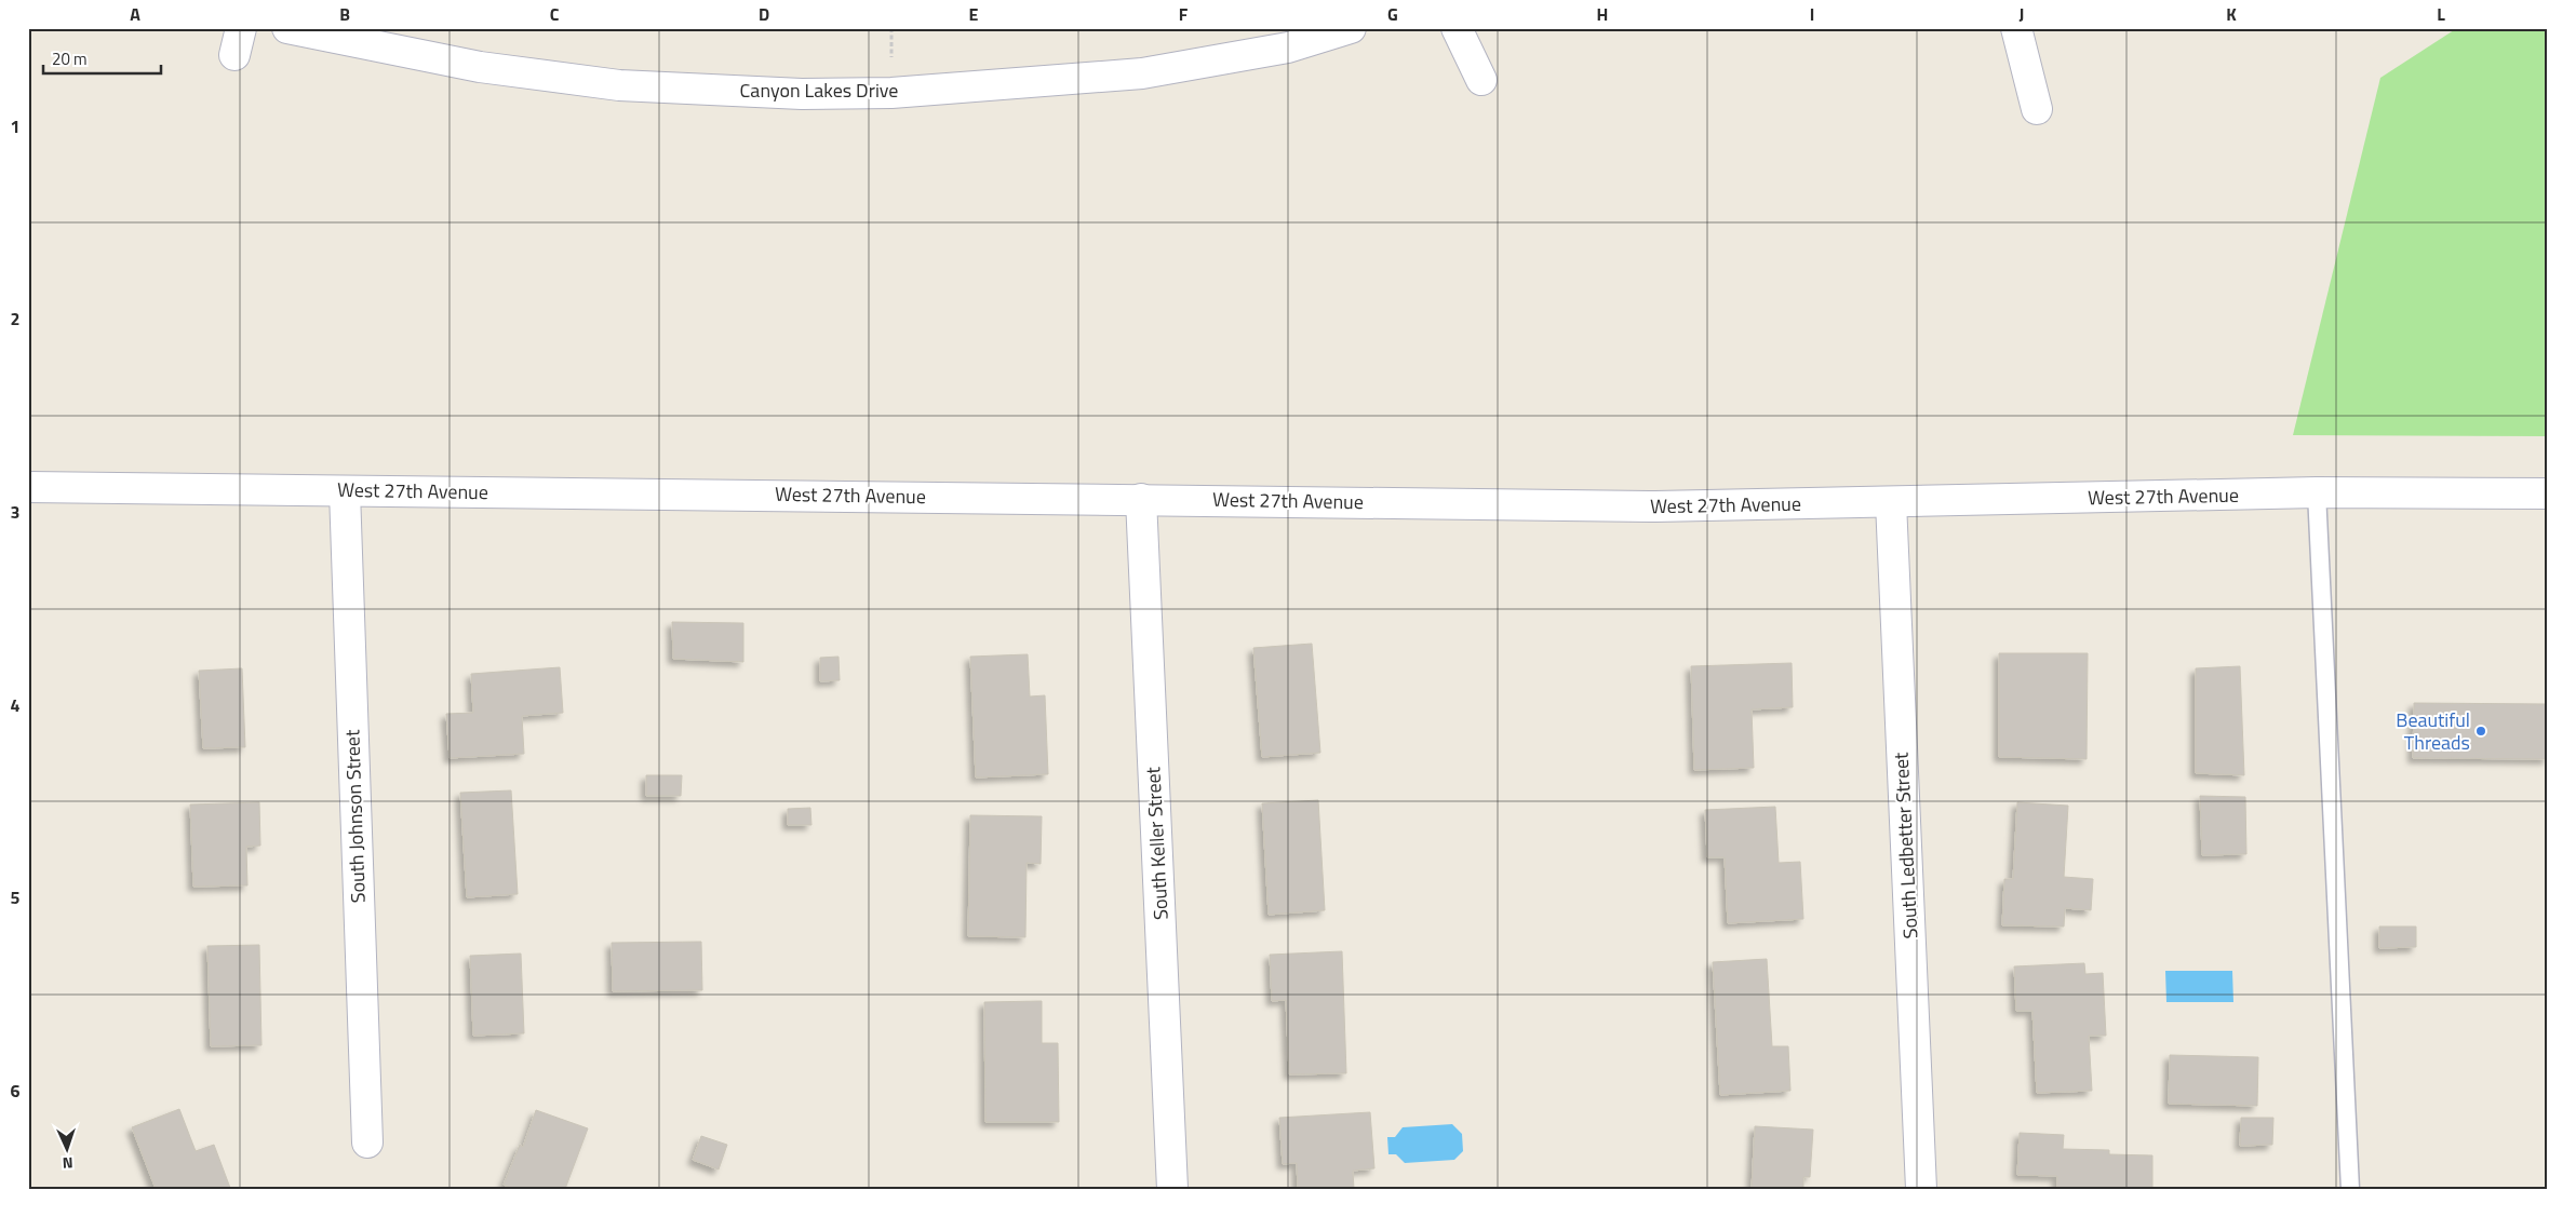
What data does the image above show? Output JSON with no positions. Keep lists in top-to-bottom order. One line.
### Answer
{"streets":{"street":["Canyon Lakes Drive","West 27th Avenue","South Johnson Street","South Keller Street","South Ledbetter Street"]},"crossings":[["West 27th Avenue","South Johnson Street"],["West 27th Avenue","South Keller Street"],["West 27th Avenue","South Ledbetter Street"]],"places":["Beautiful Threads"],"scale_bar":"20 m","north":"bottom","grid":{"columns":["A","B","C","D","E","F","G","H","I","J","K","L"],"rows":["1","2","3","4","5","6"]}}
